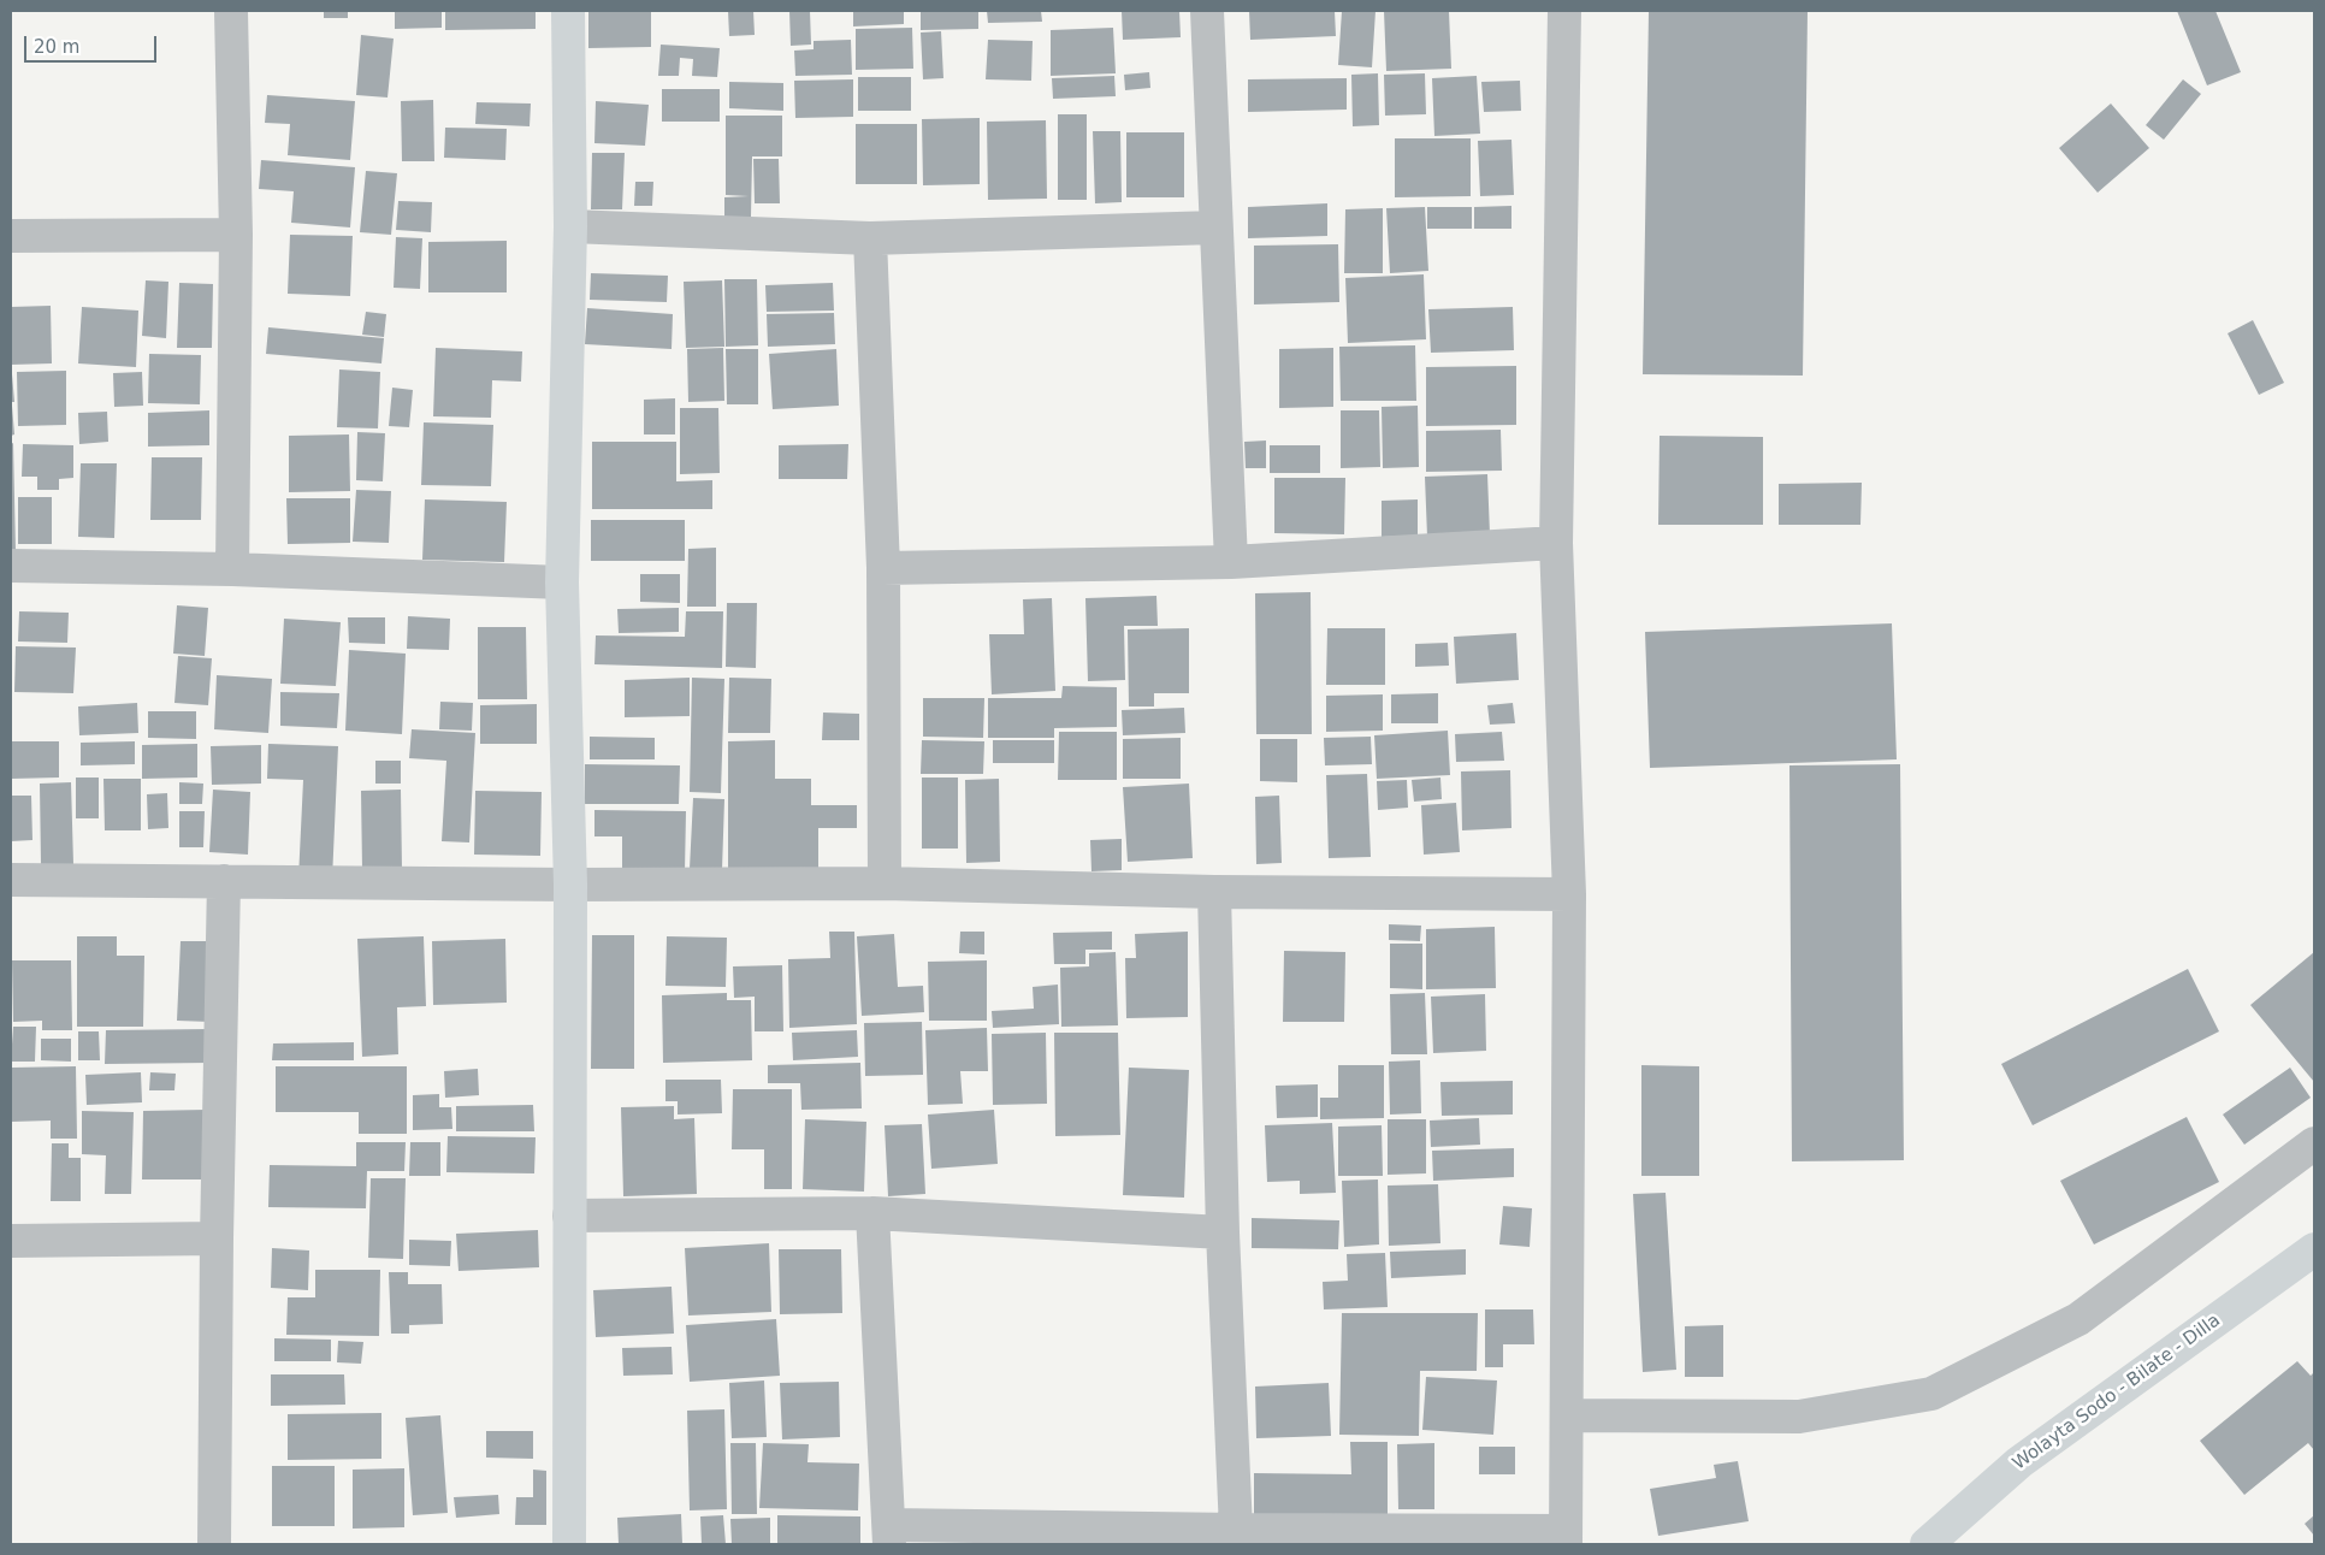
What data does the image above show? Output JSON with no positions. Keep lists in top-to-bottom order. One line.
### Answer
{"streets":{"main road":["Wolayta Sodo - Bilate - Dilla"]},"scale_bar":"20 m"}
